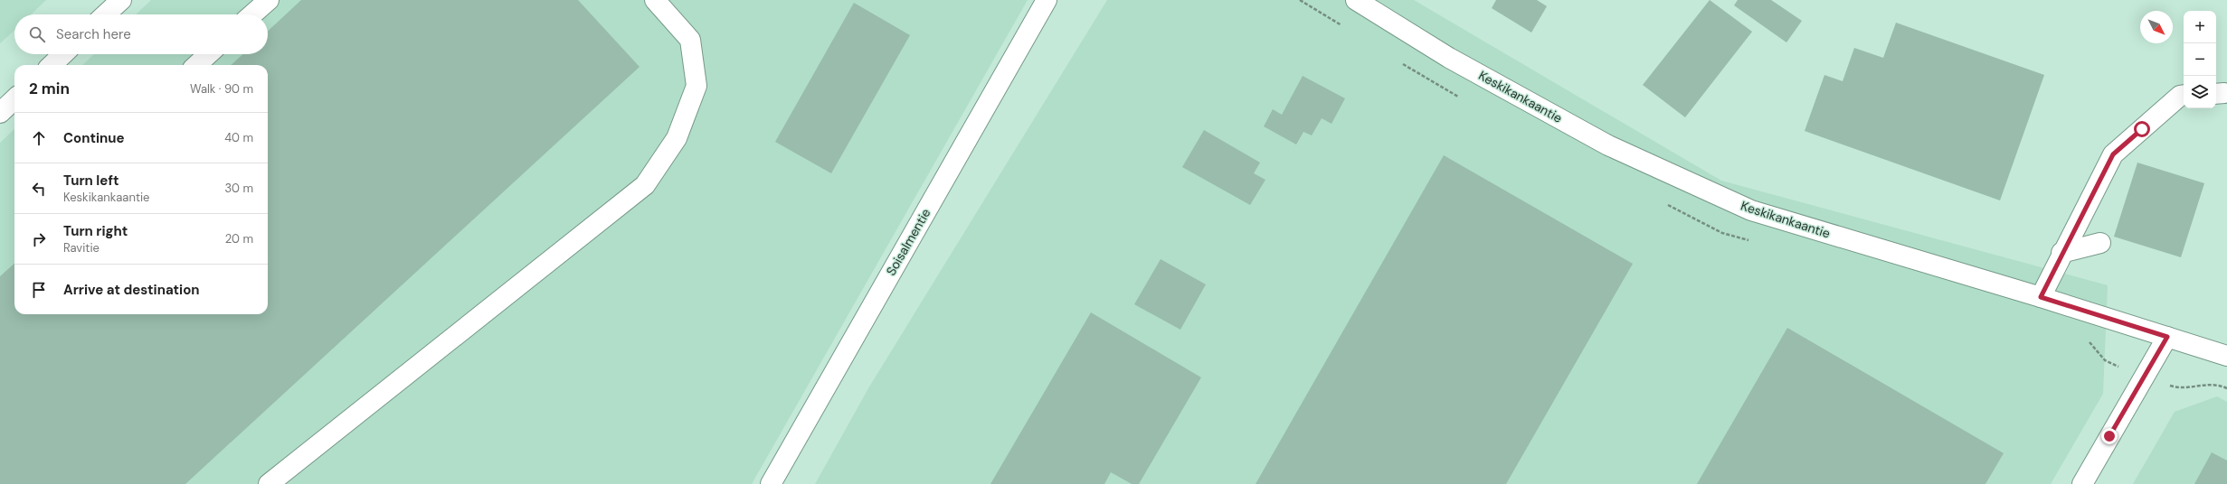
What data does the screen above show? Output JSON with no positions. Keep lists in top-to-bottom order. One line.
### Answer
{"streets":{"street":["Keskikankaantie","Soisalmentie"]},"north":"bottom right","page":{"map_buttons":["+","−"],"search":"Search here","heading":["2 min","Walk · 90 m"],"list":[["Continue","40 m"],["Turn left","Keskikankaantie","30 m"],["Turn right","Ravitie","20 m"],"Arrive at destination"]}}
